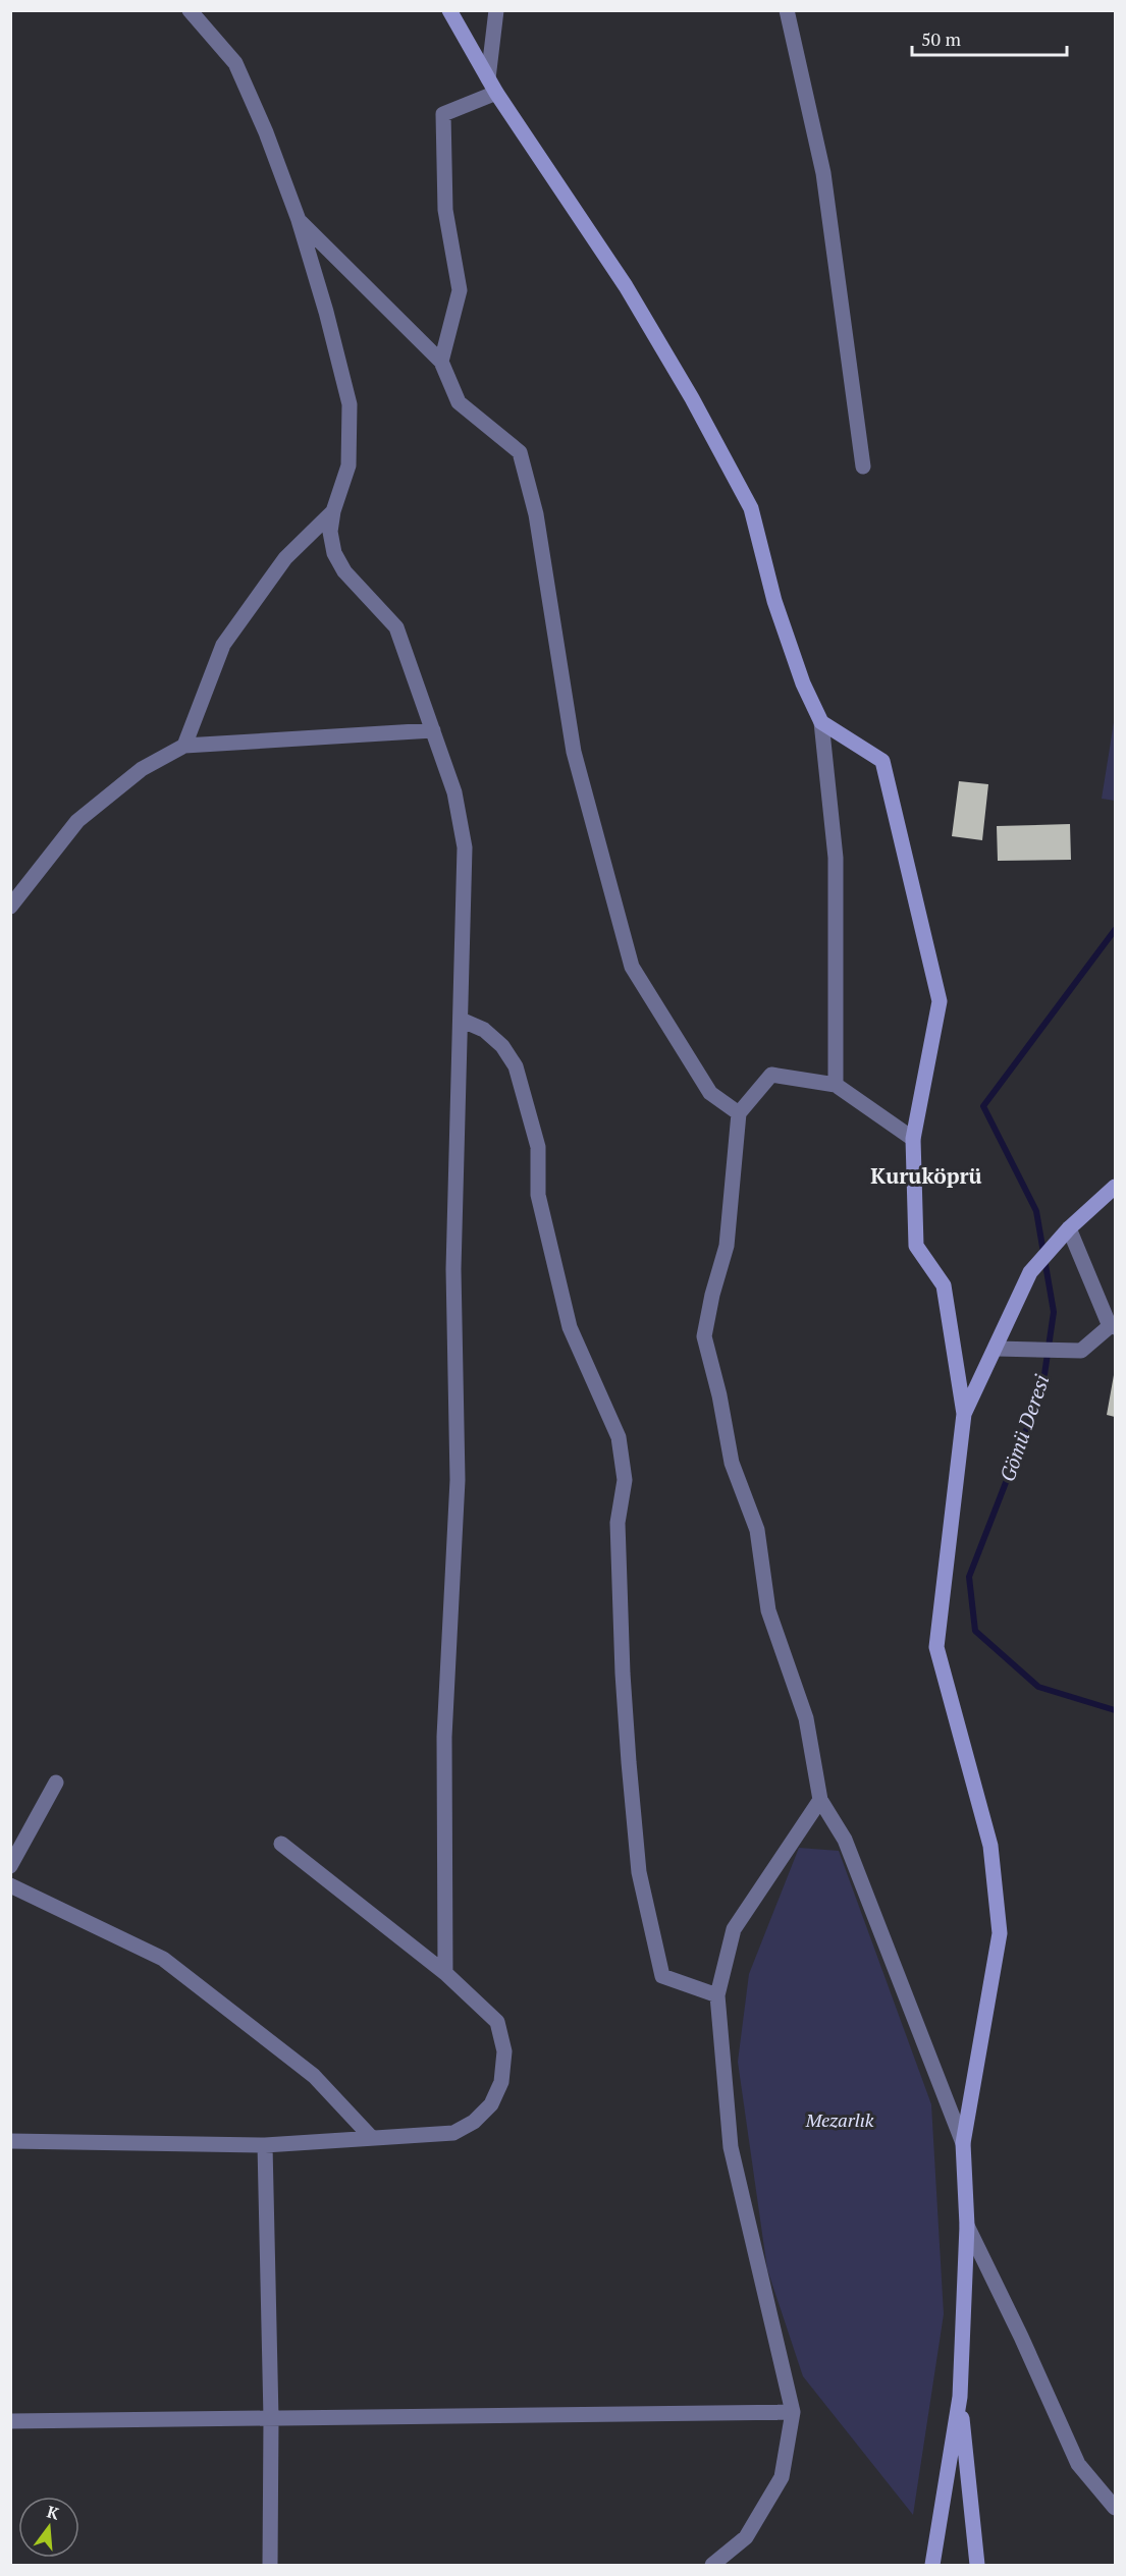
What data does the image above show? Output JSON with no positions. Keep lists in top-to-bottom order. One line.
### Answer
{"districts":["Kuruköprü"],"water":["Gömü Deresi"],"parks":["Mezarlık"],"scale_bar":"50 m","north":"top"}
